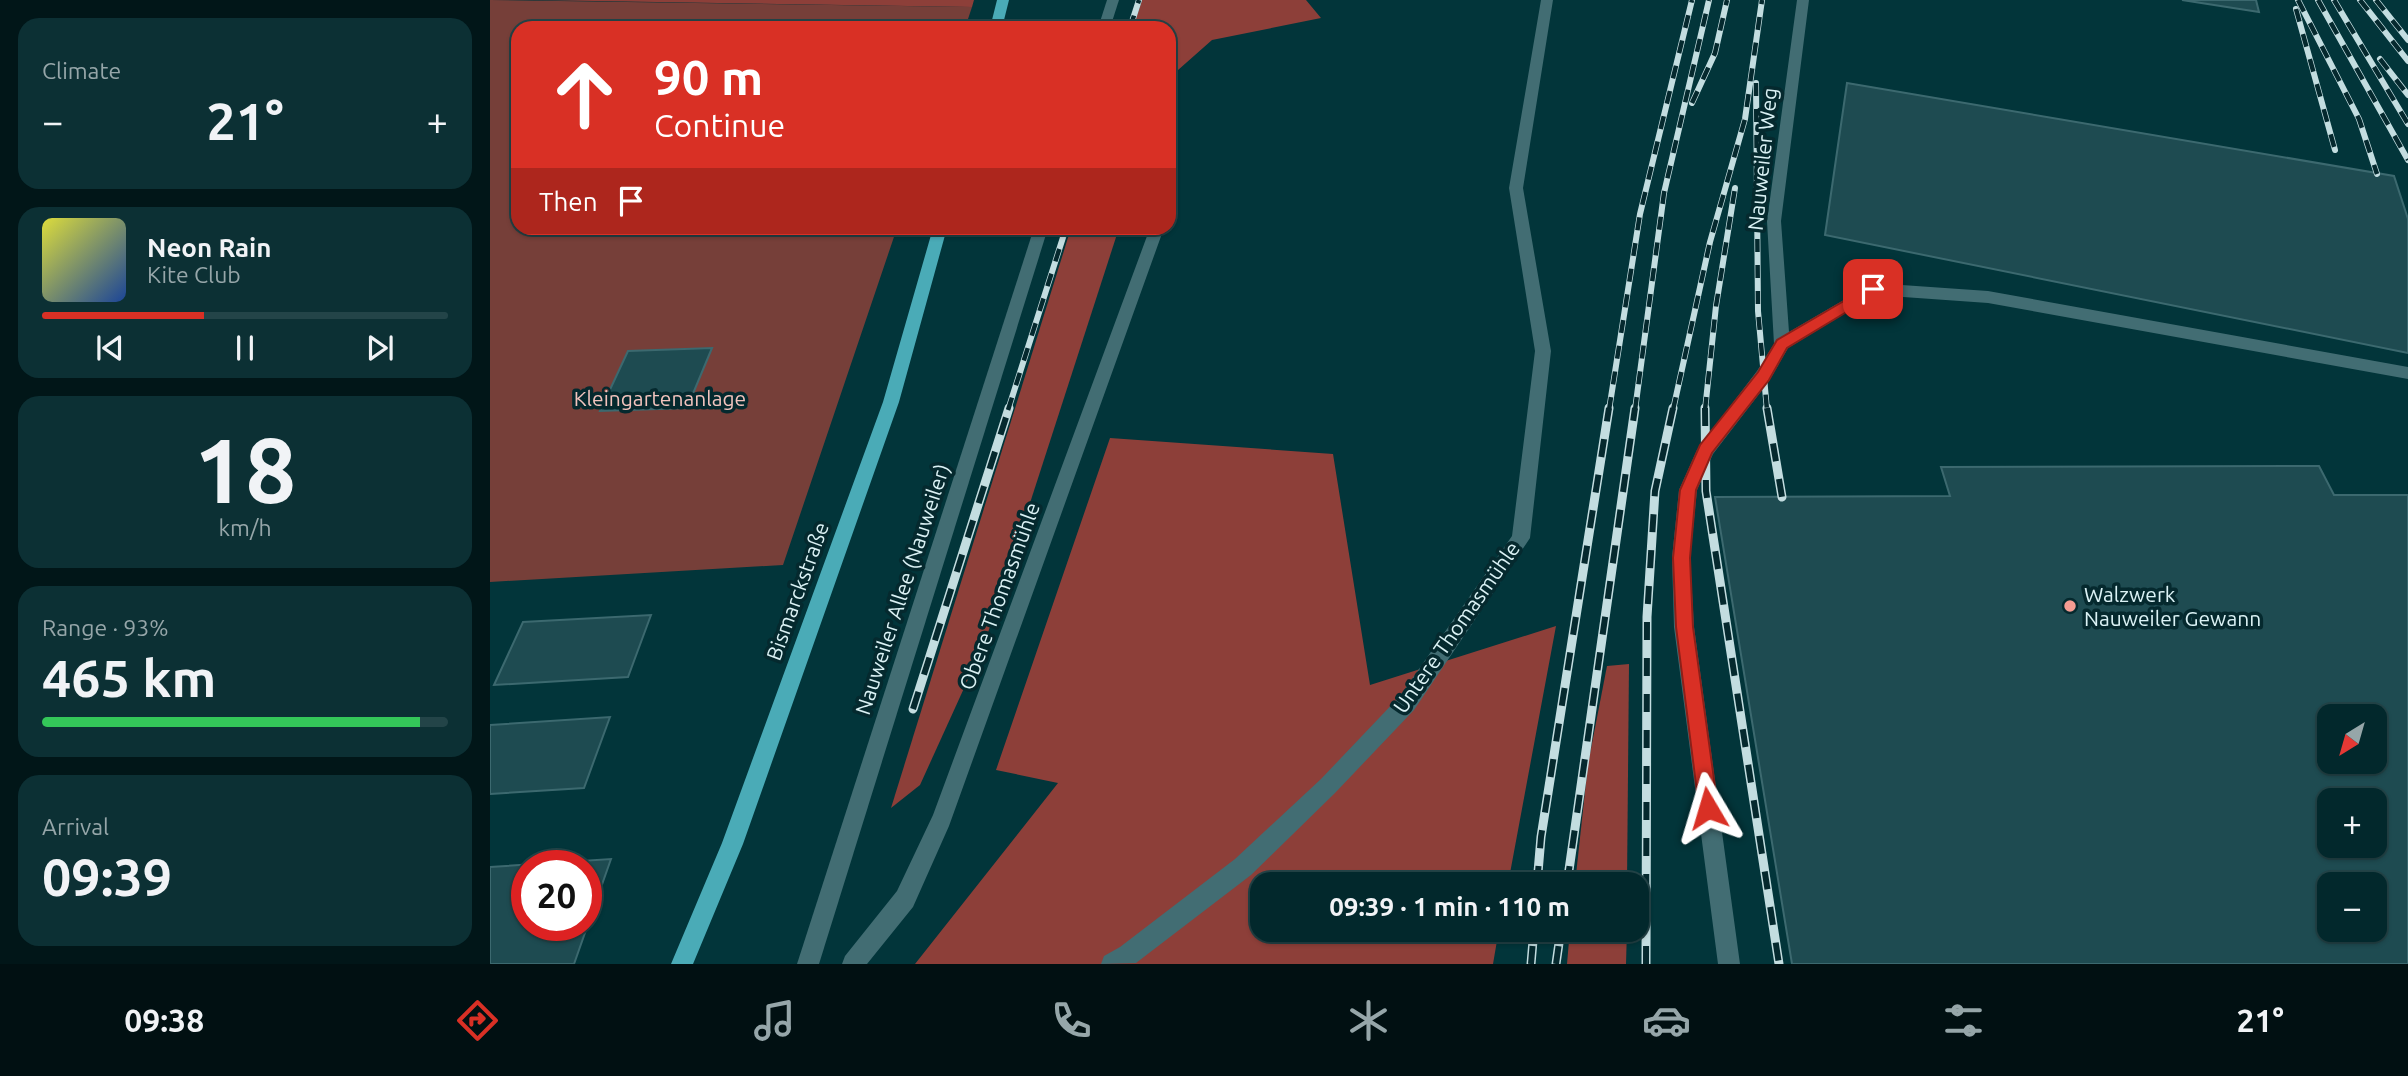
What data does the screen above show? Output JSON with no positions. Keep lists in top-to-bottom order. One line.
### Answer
{"streets":{"main road":["Bismarckstraße"],"lane":["Nauweiler Weg","Nauweiler Allee (Nauweiler)","Obere Thomasmühle","Untere Thomasmühle"]},"parks":["Kleingartenanlage"],"places":["Walzwerk Nauweiler Gewann"],"north":"bottom left","page":{"tile":["Climate",["18","km/h"],["Range · 93%","465 km"],["Arrival","09:39"]],"turn":["90 m","Continue"],"heat":["−","21°","+"],"then":"Then","song":["Neon Rain","Kite Club"],"map_buttons":["+","−"],"limit":"20","trip":"09:39 · 1 min · 110 m","tabs":["09:38","21°"]}}
